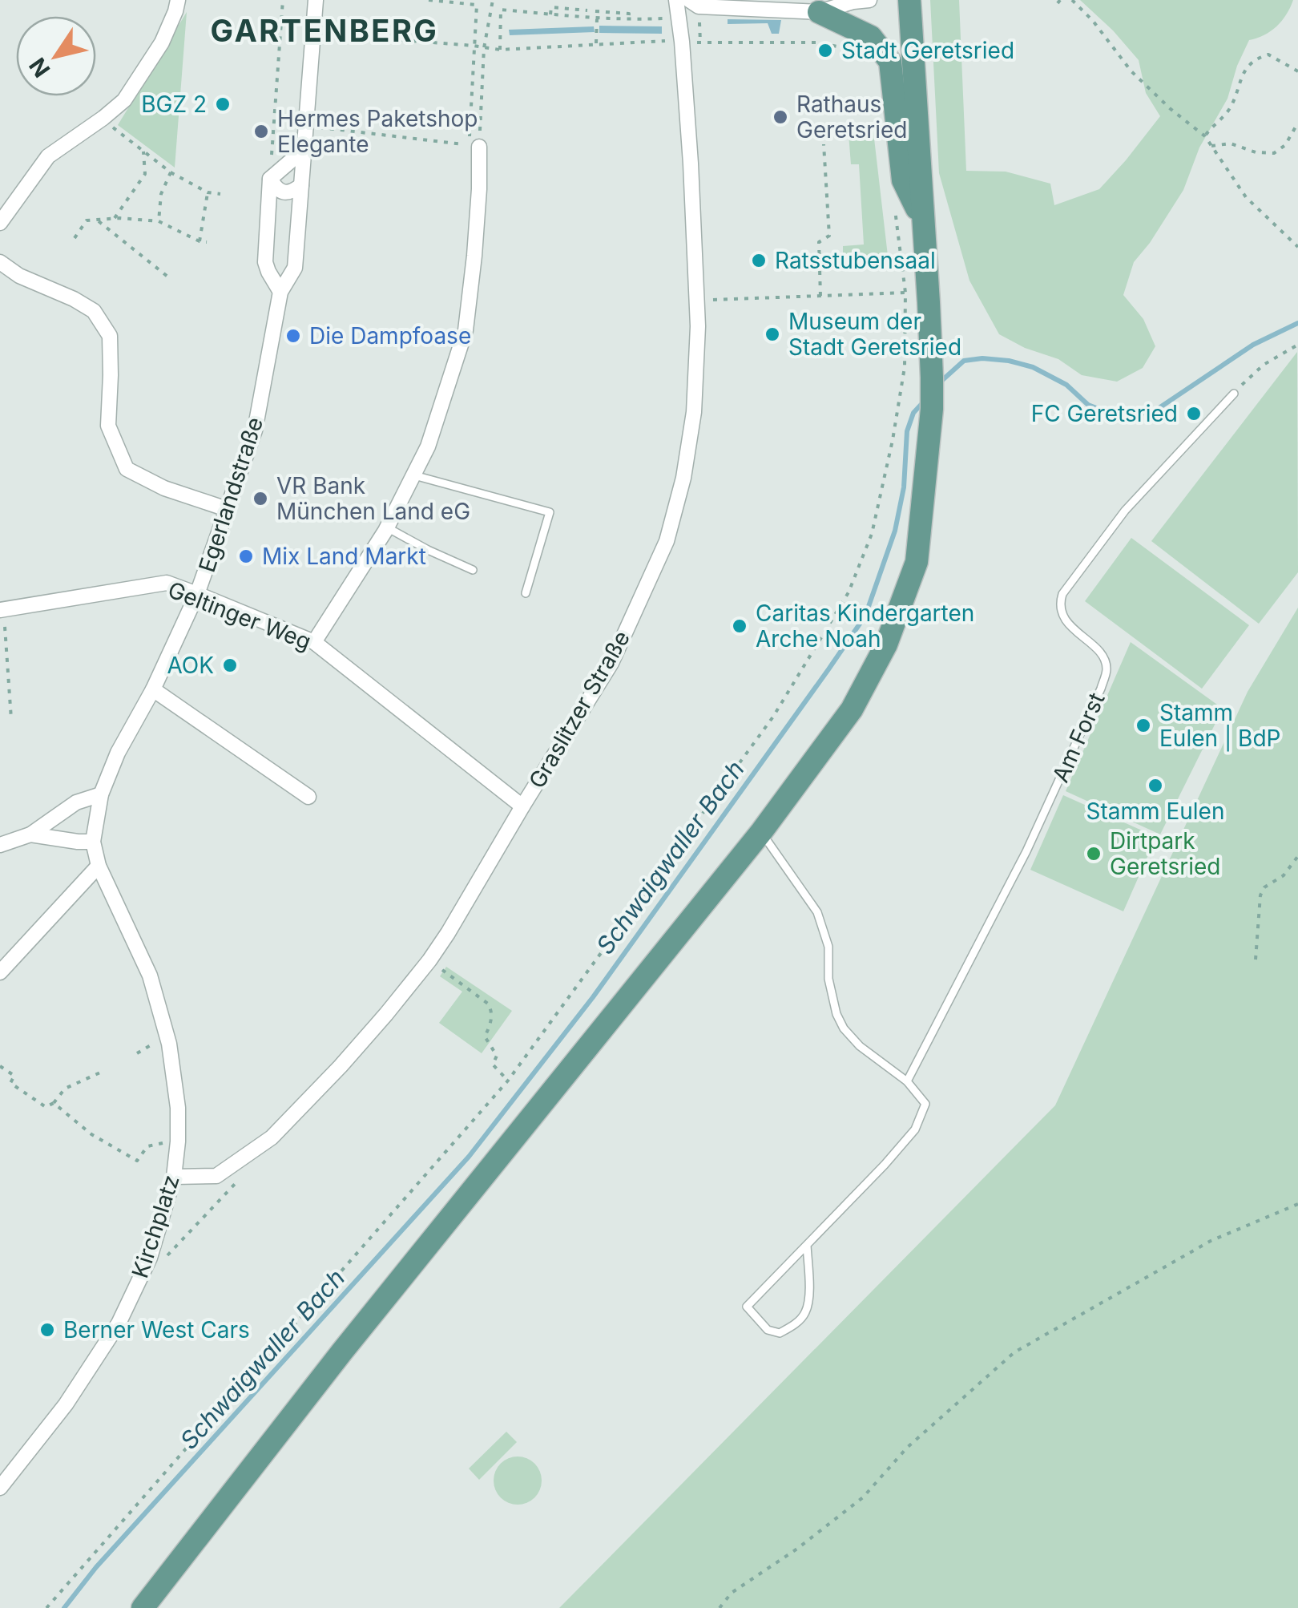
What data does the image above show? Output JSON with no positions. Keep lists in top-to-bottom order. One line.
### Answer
{"streets":{"street":["Egerlandstraße","Geltinger Weg","Graslitzer Straße","Kirchplatz"],"lane":["Am Forst"]},"crossings":[["Egerlandstraße","Geltinger Weg"],["Egerlandstraße","Kirchplatz"],["Geltinger Weg","Graslitzer Straße"],["Graslitzer Straße","Kirchplatz"]],"districts":["GARTENBERG"],"water":["Schwaigwaller Bach"],"places":["Stadt Geretsried","BGZ 2","Rathaus Geretsried","Hermes Paketshop Elegante","Ratsstubensaal","Museum der Stadt Geretsried","Die Dampfoase","FC Geretsried","VR Bank München Land eG","Mix Land Markt","Caritas Kindergarten Arche Noah","AOK","Stamm Eulen | BdP","Stamm Eulen","Dirtpark Geretsried","Berner West Cars"],"north":"bottom left"}
